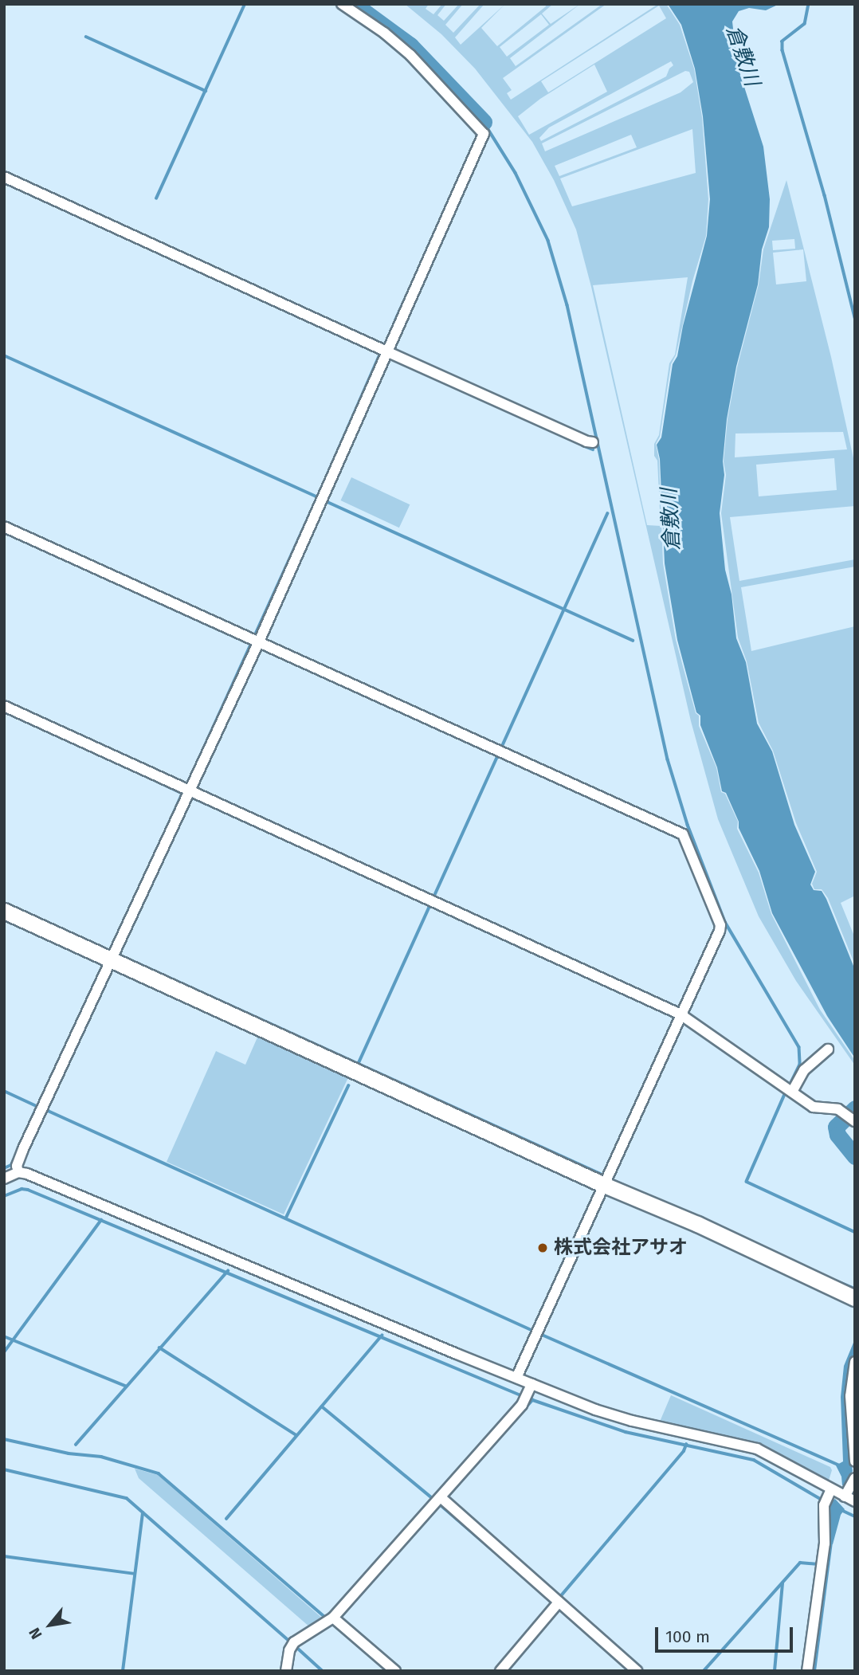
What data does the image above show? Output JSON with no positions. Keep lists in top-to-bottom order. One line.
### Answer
{"water":["倉敷川"],"places":["株式会社アサオ"],"scale_bar":"100 m","north":"bottom left"}
